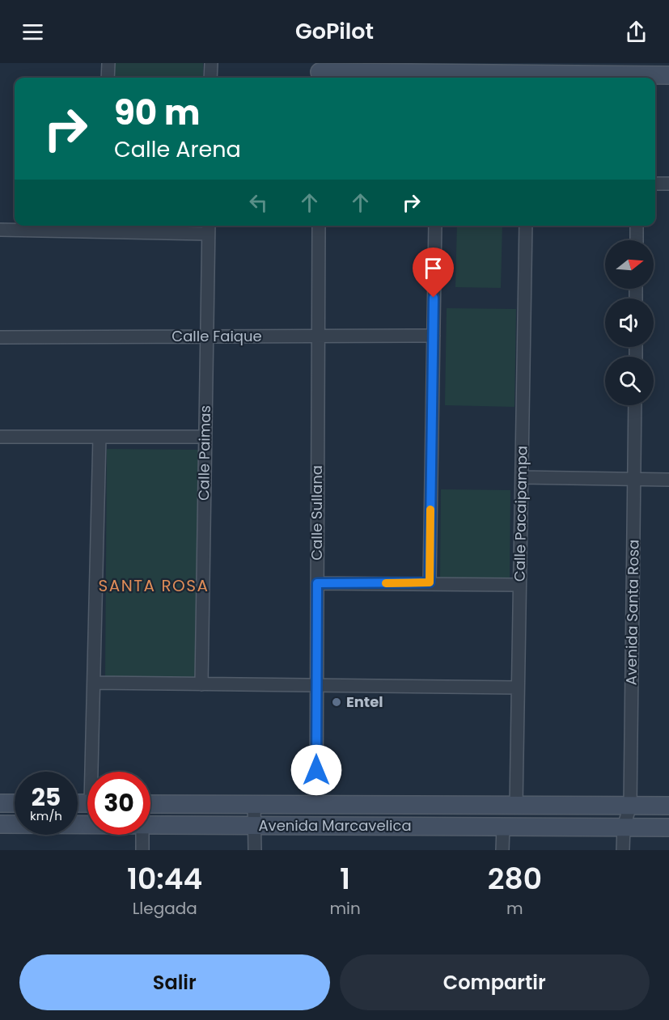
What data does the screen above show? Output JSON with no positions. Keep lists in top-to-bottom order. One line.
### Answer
{"streets":{"street":["Calle Faique","Calle Paimas","Calle Sullana","Calle Pacaipampa","Avenida Santa Rosa","Avenida Marcavelica"]},"crossings":[["Calle Faique","Calle Paimas"],["Calle Faique","Calle Sullana"],["Calle Sullana","Avenida Marcavelica"],["Calle Pacaipampa","Avenida Marcavelica"],["Avenida Santa Rosa","Avenida Marcavelica"]],"districts":["SANTA ROSA"],"places":["Entel"],"north":"right","page":{"header":"GoPilot","turn":["90 m","Calle Arena"],"speed":"25 km/h","limit":"30","eta":["10:44","Llegada","1","min","280","m"],"buttons":["Salir","Compartir"]}}
